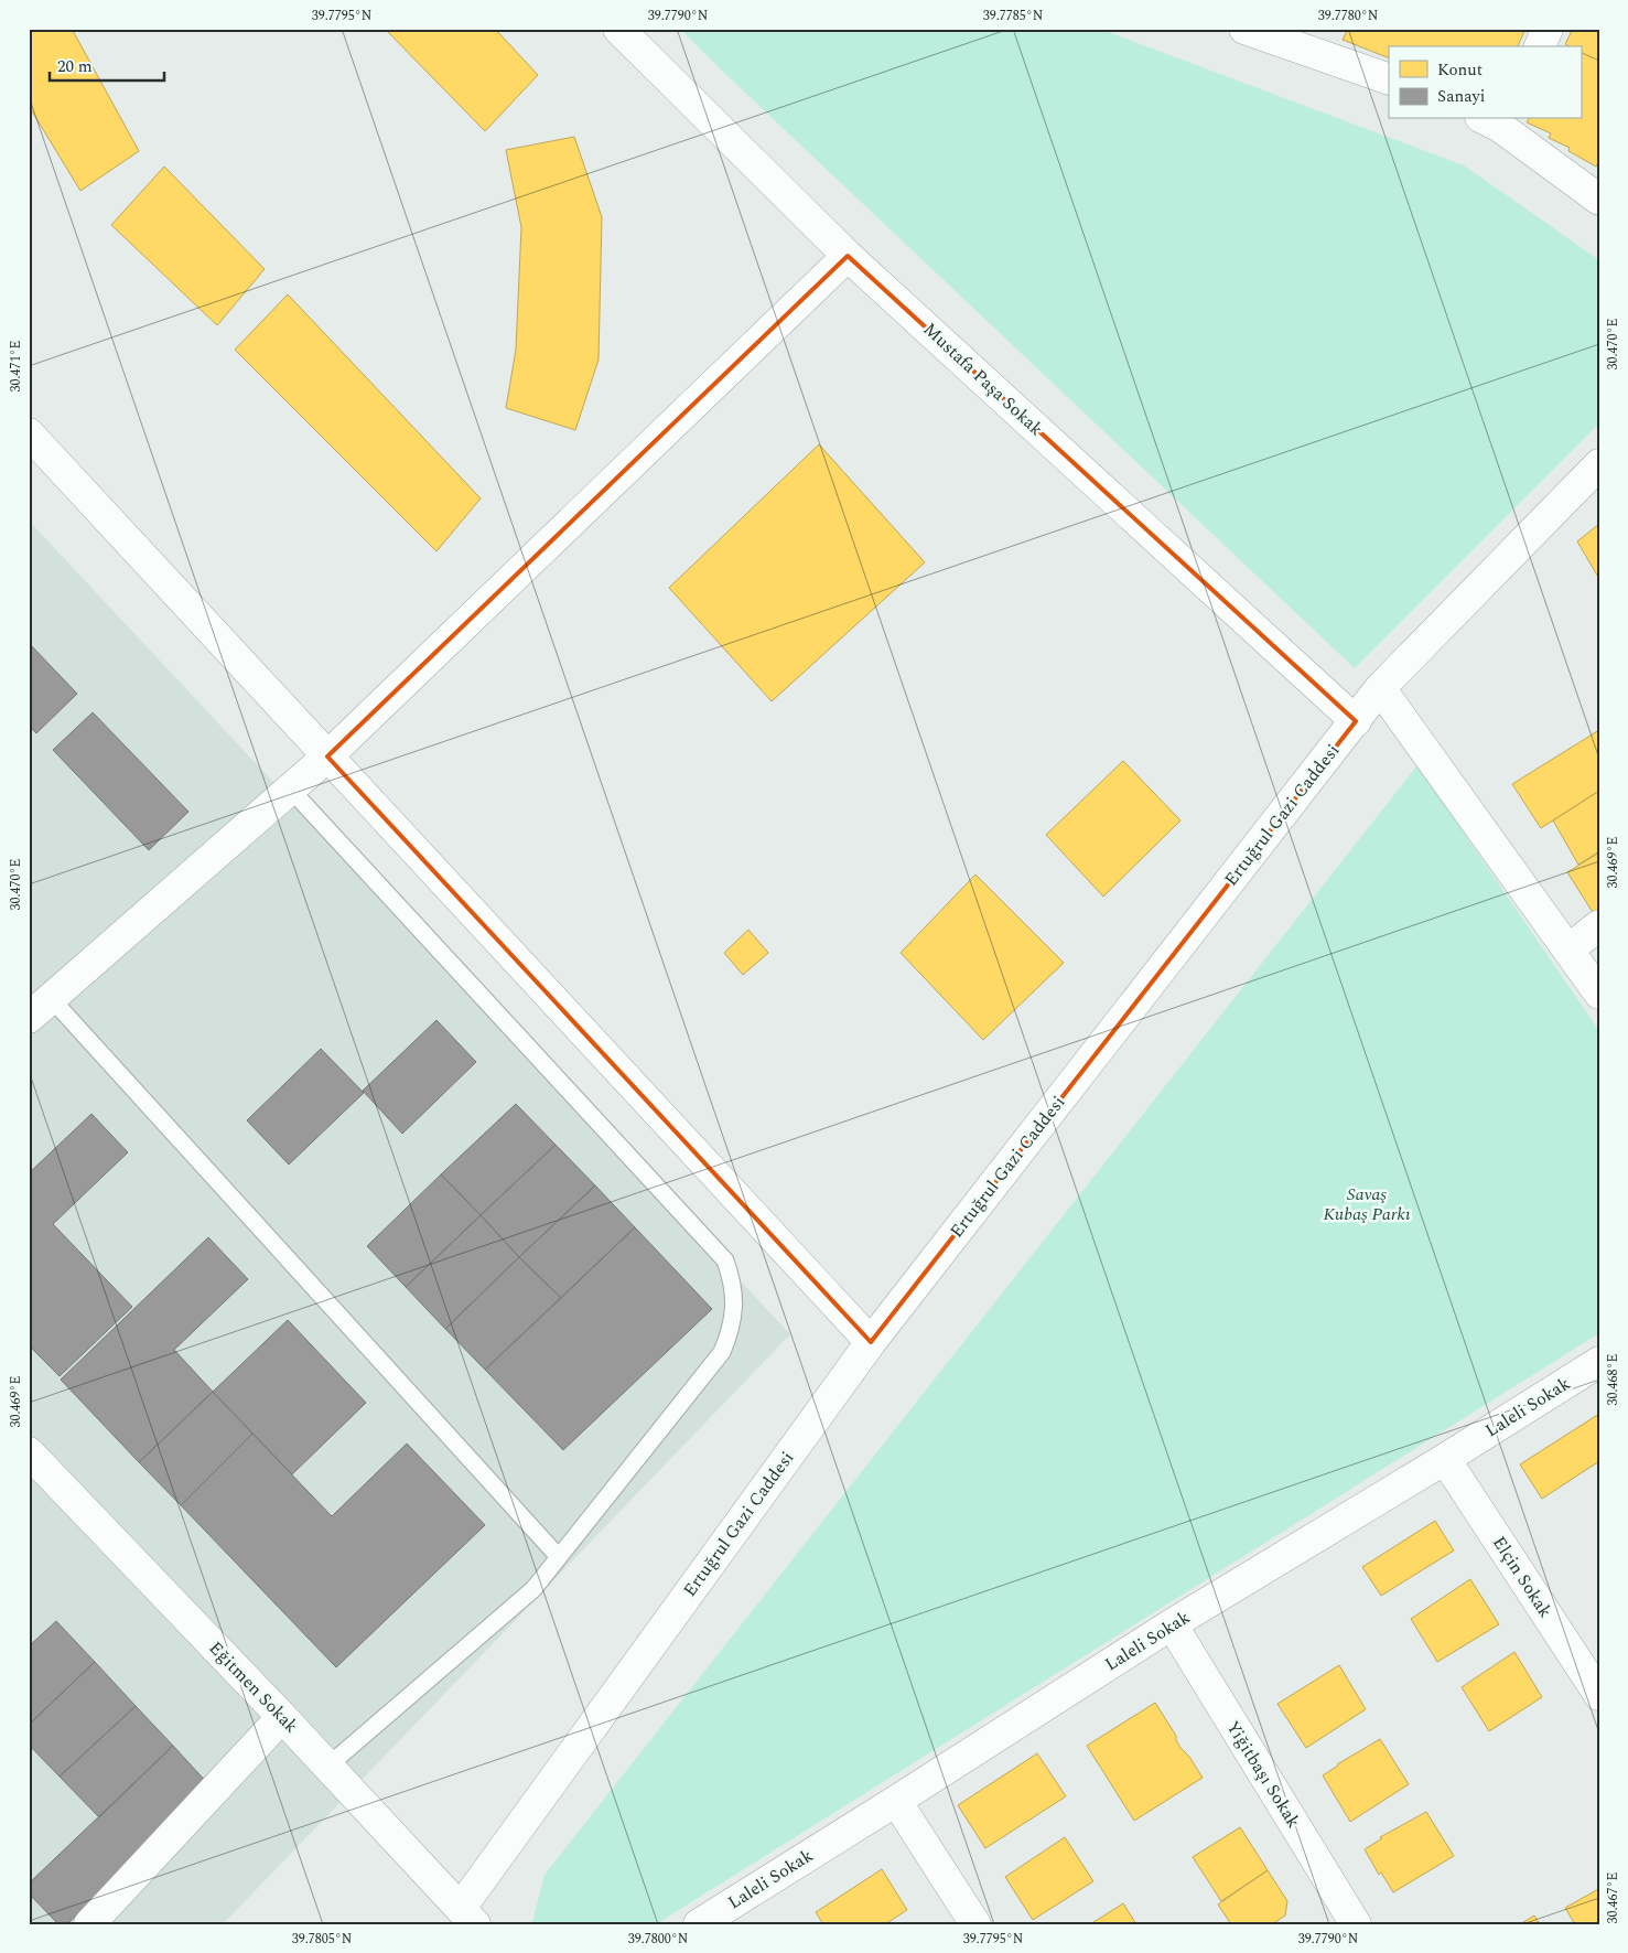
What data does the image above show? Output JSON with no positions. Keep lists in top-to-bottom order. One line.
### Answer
{"streets":{"street":["Mustafa Paşa Sokak","Ertuğrul Gazi Caddesi","Laleli Sokak","Elçin Sokak","Eğitmen Sokak","Yiğitbaşı Sokak"]},"crossings":[["Mustafa Paşa Sokak","Ertuğrul Gazi Caddesi"],["Ertuğrul Gazi Caddesi","Eğitmen Sokak"],["Laleli Sokak","Elçin Sokak"],["Laleli Sokak","Yiğitbaşı Sokak"]],"parks":["Savaş Kubaş Parkı"],"legend":["Konut","Sanayi"],"scale_bar":"20 m","coordinates":["39.7795°N","39.7790°N","39.7785°N","39.7780°N","30.470°E","30.471°E","30.469°E","30.468°E","30.467°E","39.7805°N","39.7800°N"]}
